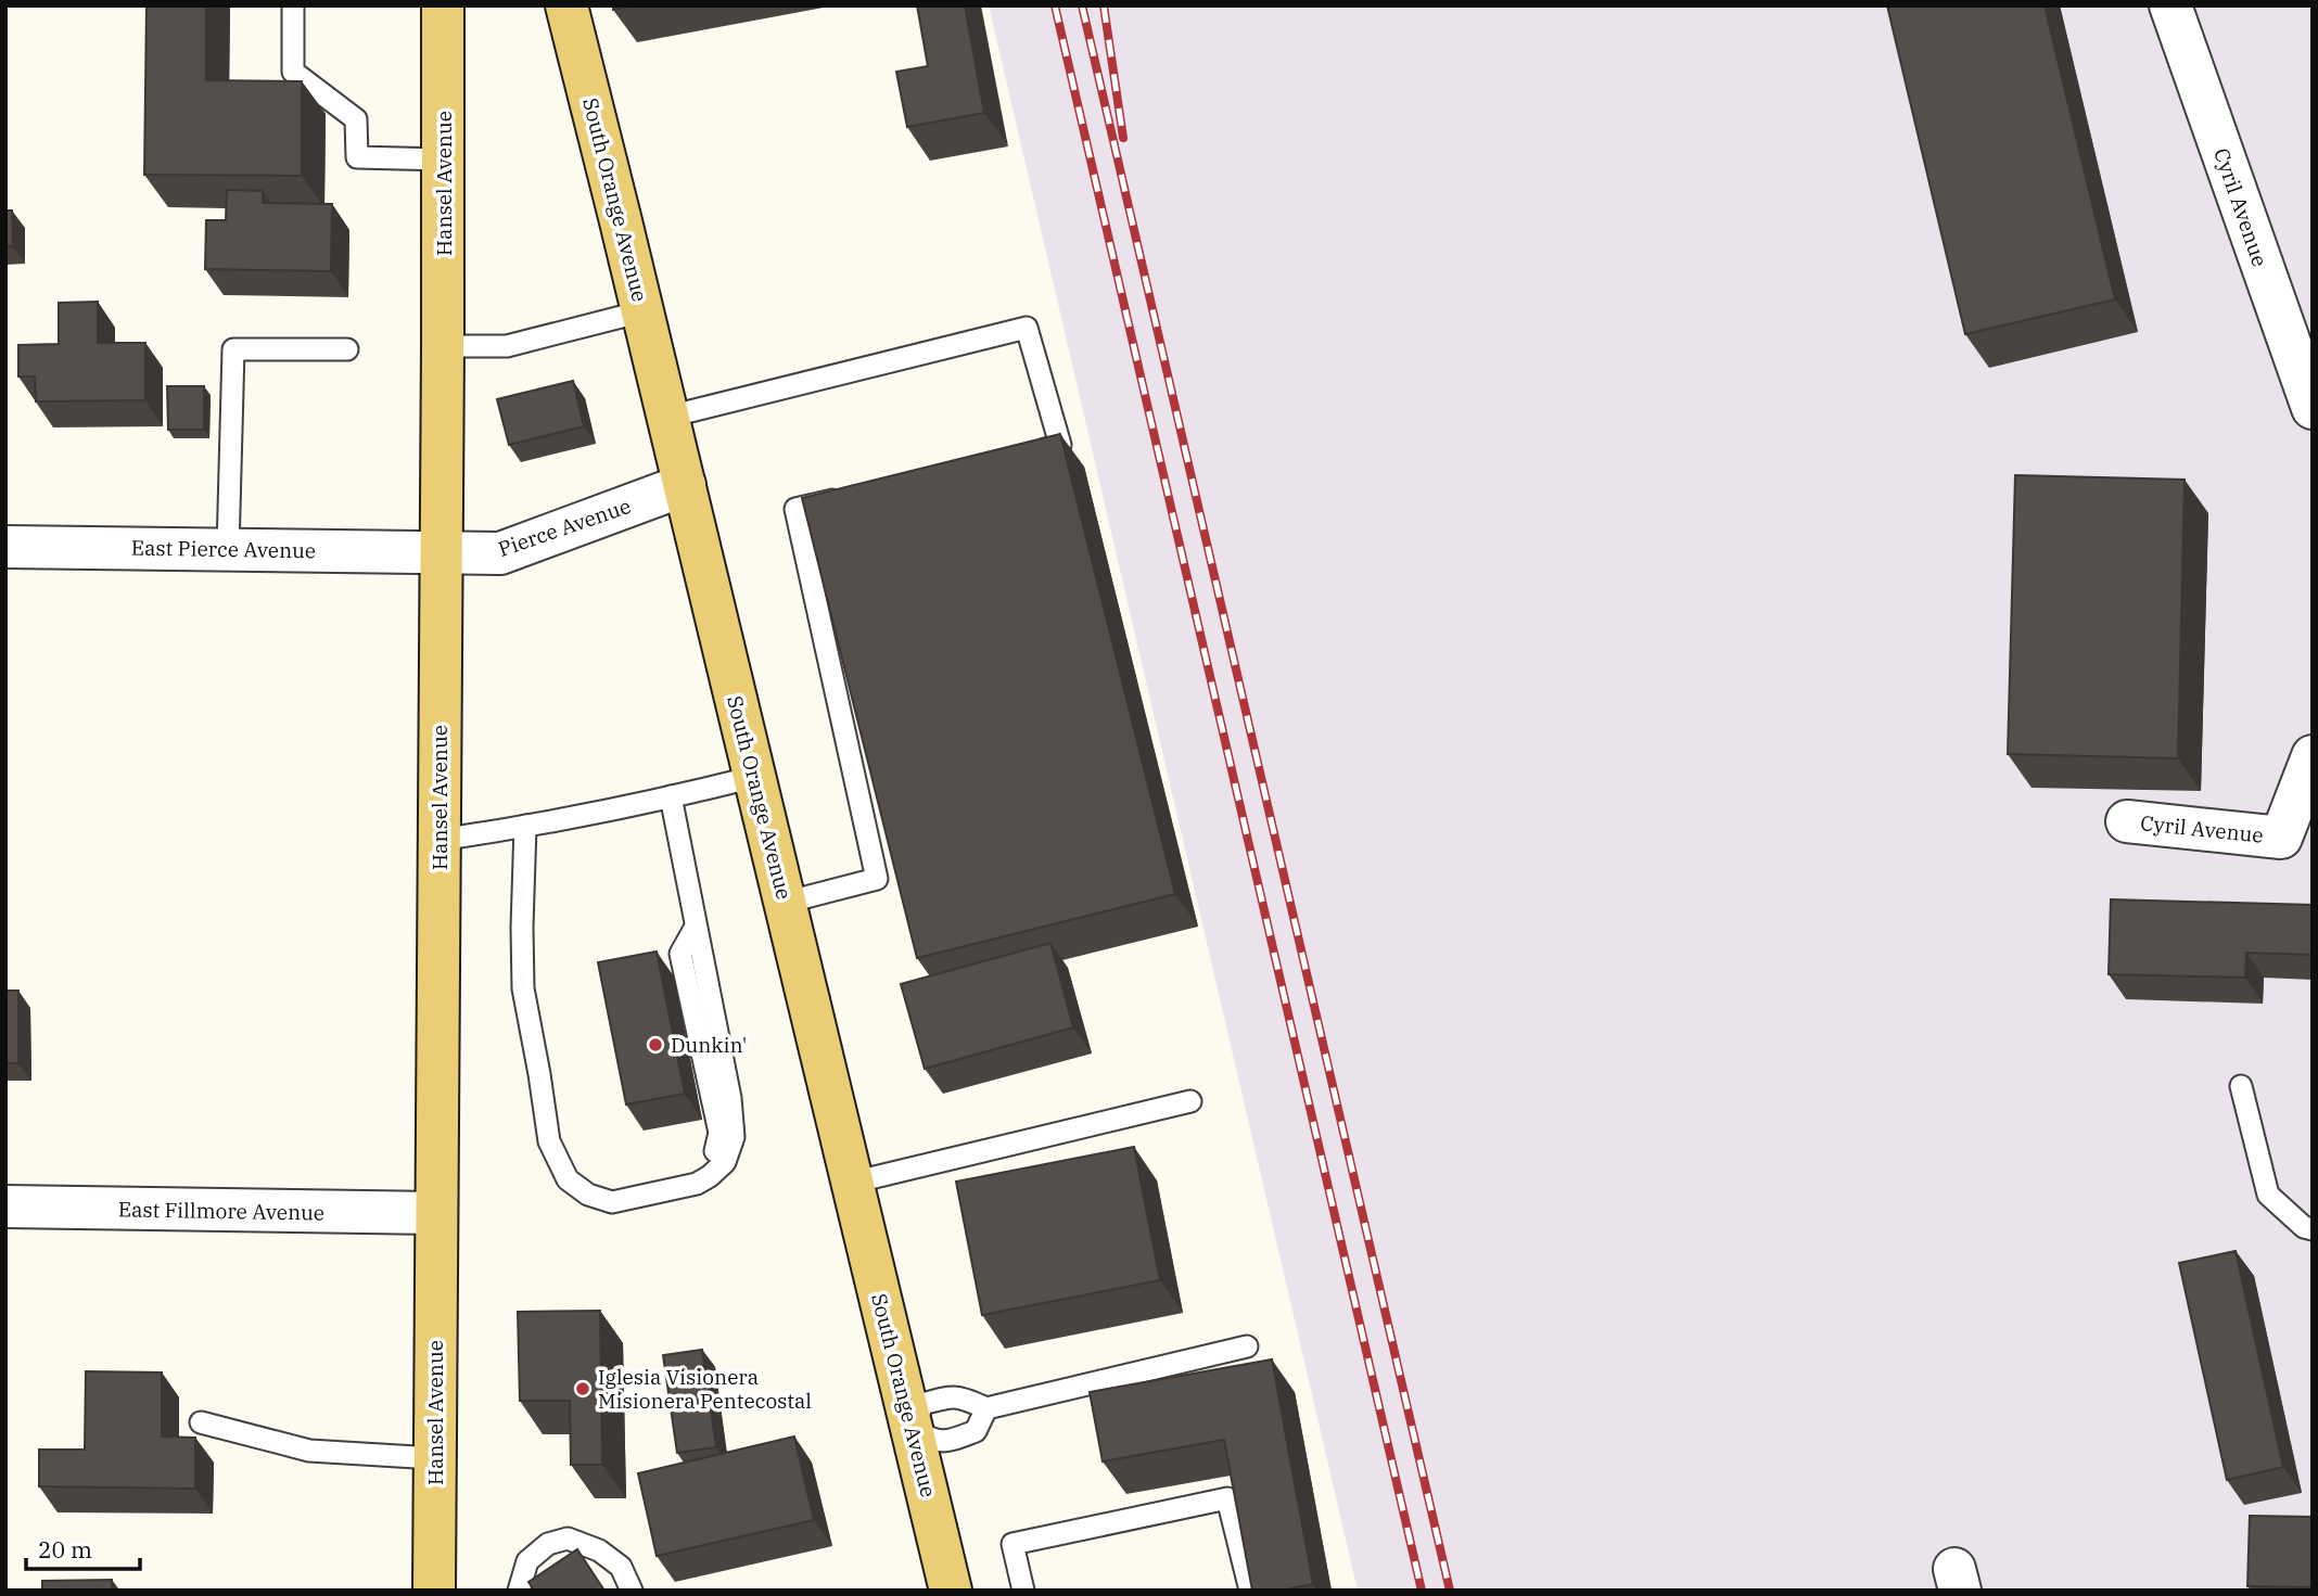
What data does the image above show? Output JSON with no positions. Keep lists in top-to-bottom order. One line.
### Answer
{"streets":{"main road":["Hansel Avenue","South Orange Avenue"],"street":["Cyril Avenue","Pierce Avenue","East Pierce Avenue","East Fillmore Avenue"]},"crossings":[["Hansel Avenue","Pierce Avenue"],["Hansel Avenue","East Pierce Avenue"],["Hansel Avenue","East Fillmore Avenue"],["South Orange Avenue","Pierce Avenue"],["Pierce Avenue","East Pierce Avenue"]],"places":["Dunkin'","Iglesia Visionera Misionera Pentecostal"],"scale_bar":"20 m"}
